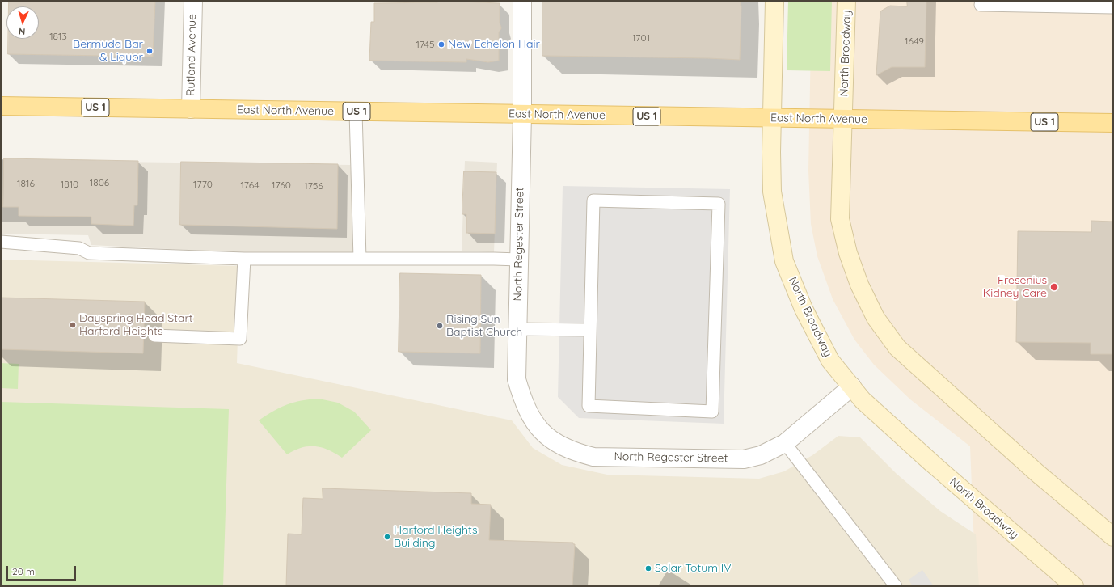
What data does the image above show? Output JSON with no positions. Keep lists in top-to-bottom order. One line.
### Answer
{"streets":{"main road":["North Broadway","US 1","East North Avenue"],"street":["Rutland Avenue","North Regester Street"]},"crossings":[["North Broadway","East North Avenue"],["North Broadway","North Regester Street"],["Rutland Avenue","East North Avenue"],["East North Avenue","North Regester Street"]],"places":["New Echelon Hair","Bermuda Bar & Liquor","Fresenius Kidney Care","Dayspring Head Start Harford Heights","Rising Sun Baptist Church","Harford Heights Building","Solar Totum IV"],"house_numbers":["1813","1701","1649","1745","1806","1816","1810","1770","1764","1760","1756"],"scale_bar":"20 m","north":"bottom"}
